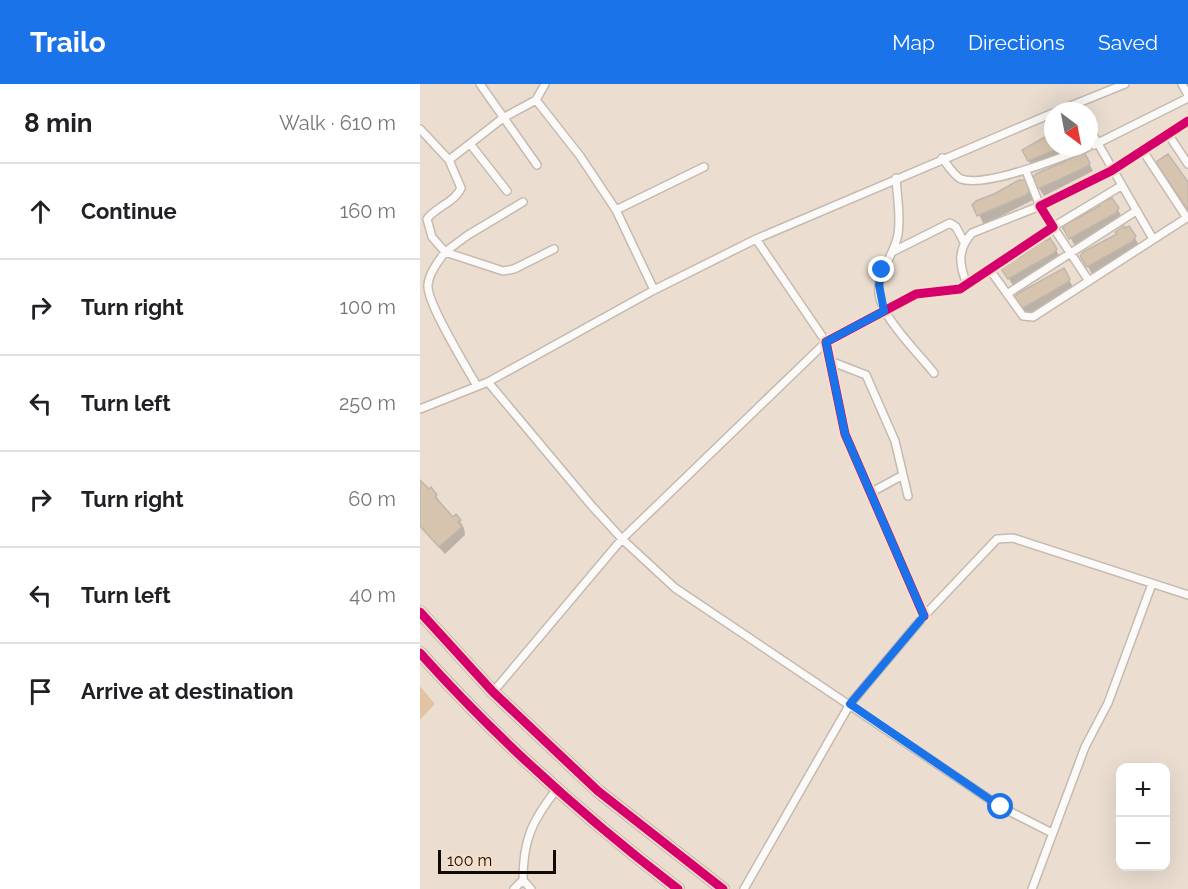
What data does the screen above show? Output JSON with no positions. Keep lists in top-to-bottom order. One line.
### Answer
{"scale_bar":"100 m","north":"bottom right","page":{"header":"Trailo","nav":["Map","Directions","Saved"],"heading":["8 min","Walk · 610 m"],"list":[["Continue","160 m"],["Turn right","100 m"],["Turn left","250 m"],["Turn right","60 m"],["Turn left","40 m"],"Arrive at destination"],"map_buttons":["+","−"],"scale":"100 m"}}
